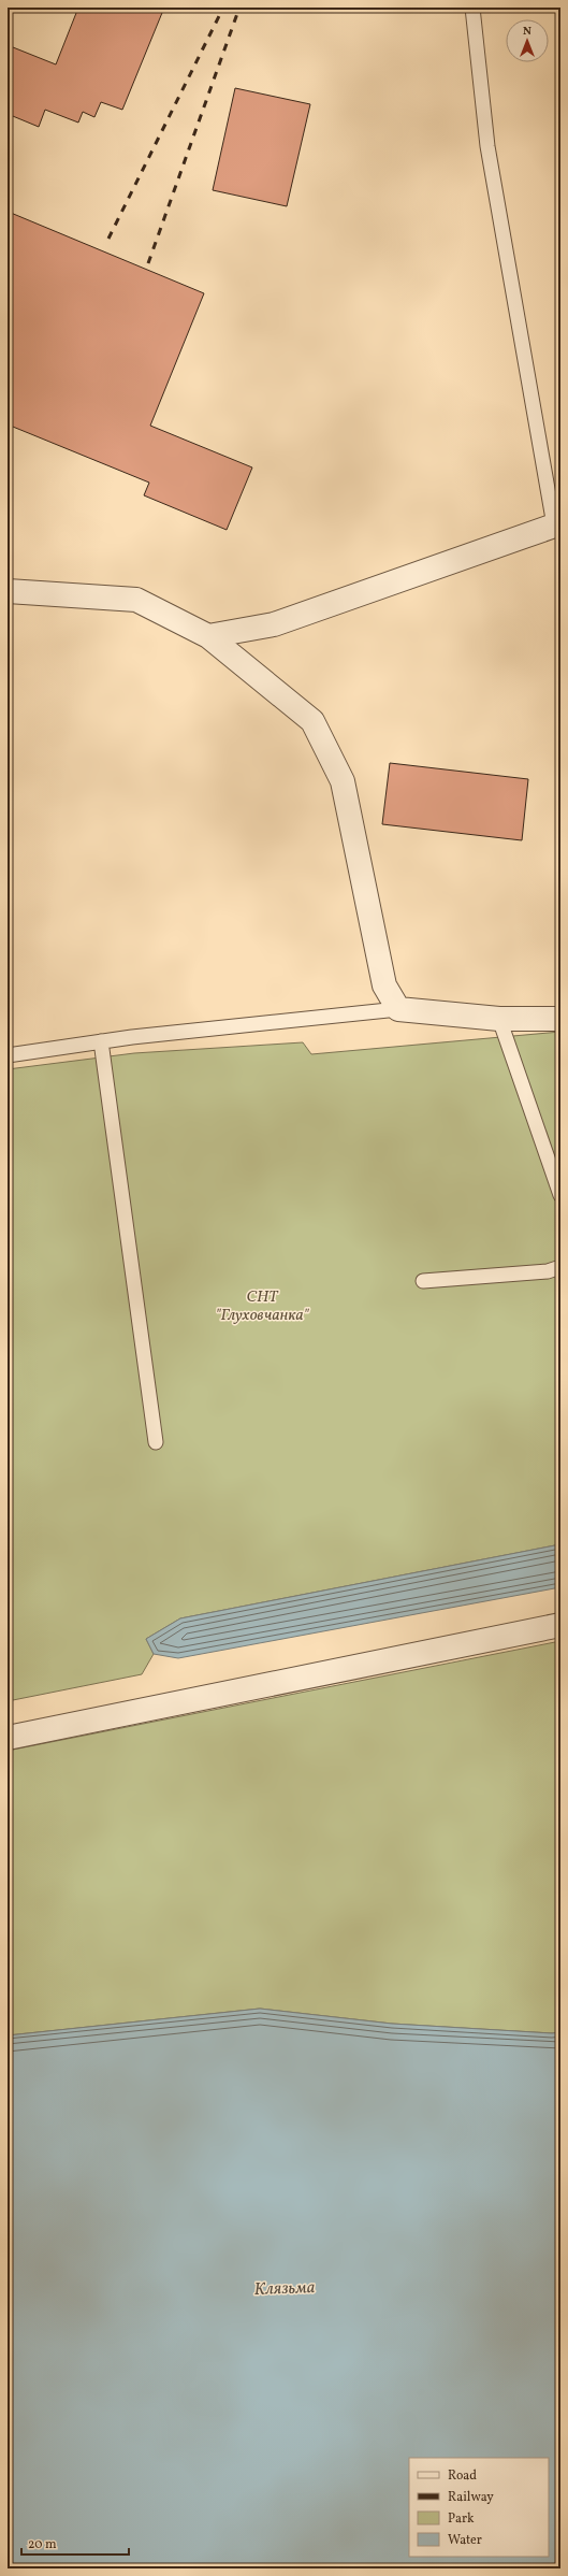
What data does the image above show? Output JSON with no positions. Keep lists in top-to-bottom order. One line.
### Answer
{"water":["Клязьма"],"parks":["СНТ \"Глуховчанка\""],"legend":["Road","Railway","Park","Water"],"scale_bar":"20 m","north":"top"}
